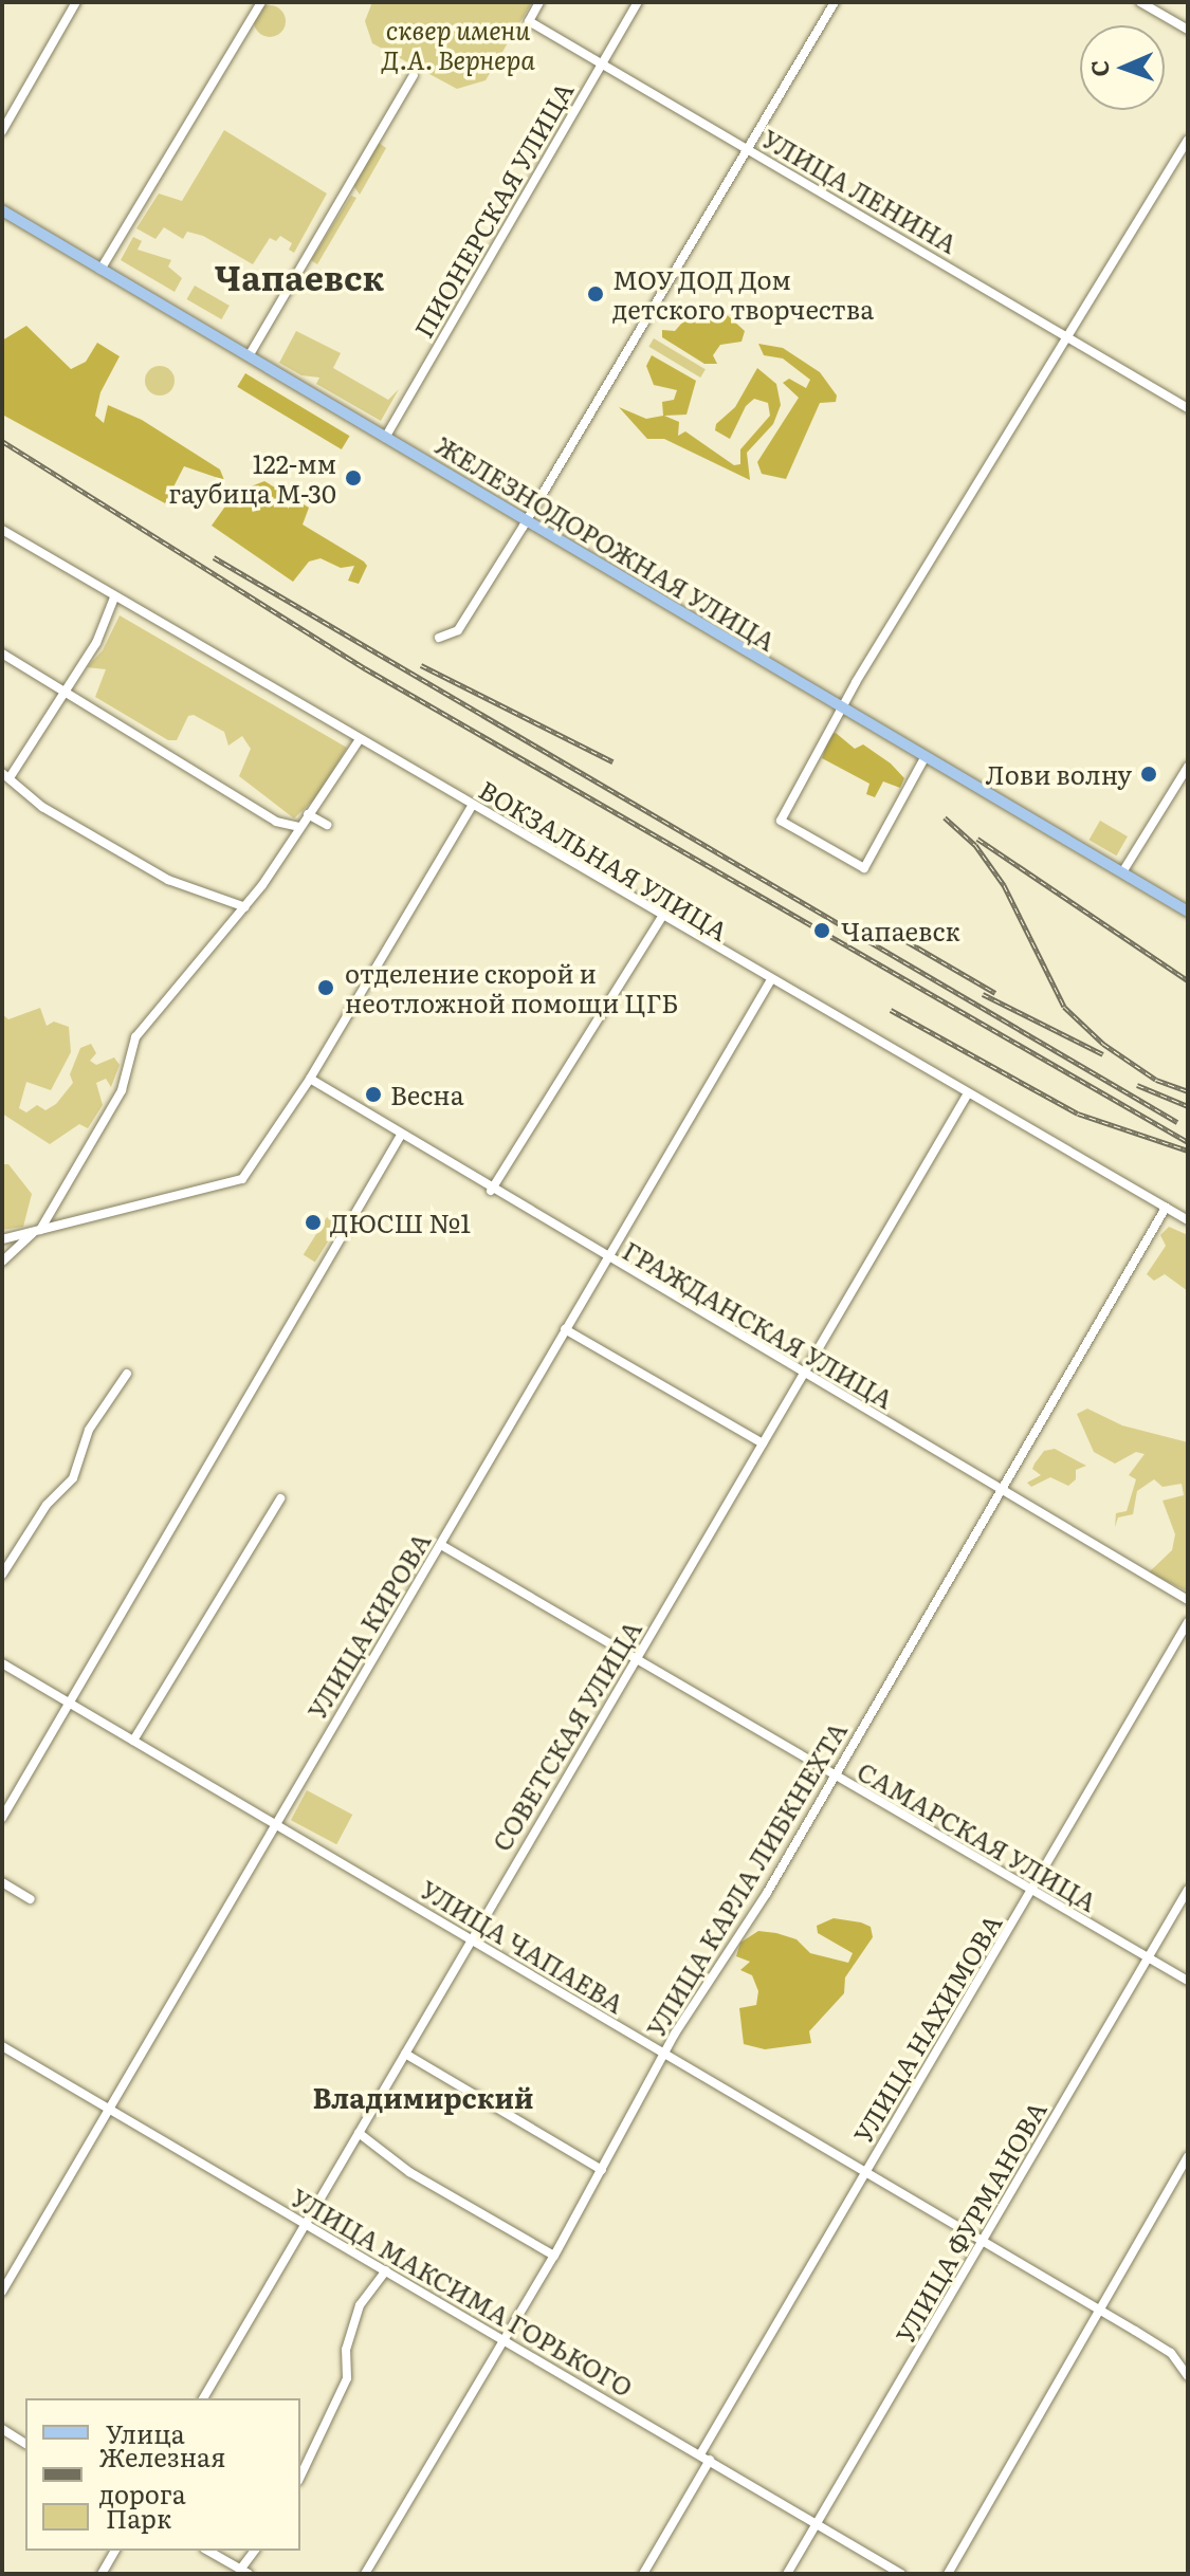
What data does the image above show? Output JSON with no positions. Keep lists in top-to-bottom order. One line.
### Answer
{"streets":{"main road":["ЖЕЛЕЗНОДОРОЖНАЯ УЛИЦА"],"street":["УЛИЦА ЛЕНИНА","ПИОНЕРСКАЯ УЛИЦА","ВОКЗАЛЬНАЯ УЛИЦА","ГРАЖДАНСКАЯ УЛИЦА","УЛИЦА КИРОВА","СОВЕТСКАЯ УЛИЦА","САМАРСКАЯ УЛИЦА","УЛИЦА КАРЛА ЛИБКНЕХТА","УЛИЦА ЧАПАЕВА","УЛИЦА НАХИМОВА","УЛИЦА ФУРМАНОВА","УЛИЦА МАКСИМА ГОРЬКОГО"]},"crossings":[["УЛИЦА ЛЕНИНА","ПИОНЕРСКАЯ УЛИЦА"],["ПИОНЕРСКАЯ УЛИЦА","ЖЕЛЕЗНОДОРОЖНАЯ УЛИЦА"],["ВОКЗАЛЬНАЯ УЛИЦА","УЛИЦА КИРОВА"],["ВОКЗАЛЬНАЯ УЛИЦА","СОВЕТСКАЯ УЛИЦА"],["ВОКЗАЛЬНАЯ УЛИЦА","УЛИЦА КАРЛА ЛИБКНЕХТА"],["ГРАЖДАНСКАЯ УЛИЦА","УЛИЦА КИРОВА"],["ГРАЖДАНСКАЯ УЛИЦА","СОВЕТСКАЯ УЛИЦА"],["ГРАЖДАНСКАЯ УЛИЦА","УЛИЦА КАРЛА ЛИБКНЕХТА"],["УЛИЦА КИРОВА","САМАРСКАЯ УЛИЦА"],["УЛИЦА КИРОВА","УЛИЦА ЧАПАЕВА"],["УЛИЦА КИРОВА","УЛИЦА МАКСИМА ГОРЬКОГО"],["СОВЕТСКАЯ УЛИЦА","САМАРСКАЯ УЛИЦА"],["СОВЕТСКАЯ УЛИЦА","УЛИЦА ЧАПАЕВА"],["СОВЕТСКАЯ УЛИЦА","УЛИЦА МАКСИМА ГОРЬКОГО"],["САМАРСКАЯ УЛИЦА","УЛИЦА КАРЛА ЛИБКНЕХТА"],["САМАРСКАЯ УЛИЦА","УЛИЦА НАХИМОВА"],["САМАРСКАЯ УЛИЦА","УЛИЦА ФУРМАНОВА"],["УЛИЦА КАРЛА ЛИБКНЕХТА","УЛИЦА ЧАПАЕВА"],["УЛИЦА КАРЛА ЛИБКНЕХТА","УЛИЦА МАКСИМА ГОРЬКОГО"],["УЛИЦА ЧАПАЕВА","УЛИЦА НАХИМОВА"],["УЛИЦА ЧАПАЕВА","УЛИЦА ФУРМАНОВА"],["УЛИЦА НАХИМОВА","УЛИЦА МАКСИМА ГОРЬКОГО"],["УЛИЦА ФУРМАНОВА","УЛИЦА МАКСИМА ГОРЬКОГО"]],"districts":["Чапаевск","Владимирский"],"parks":["сквер имени Д.А. Вернера"],"places":["МОУ ДОД Дом детского творчества","122-мм гаубица М-30","Лови волну","Чапаевск","отделение скорой и неотложной помощи ЦГБ","Весна","ДЮСШ №1"],"legend":["Улица","Железная дорога","Парк"],"north":"left"}
